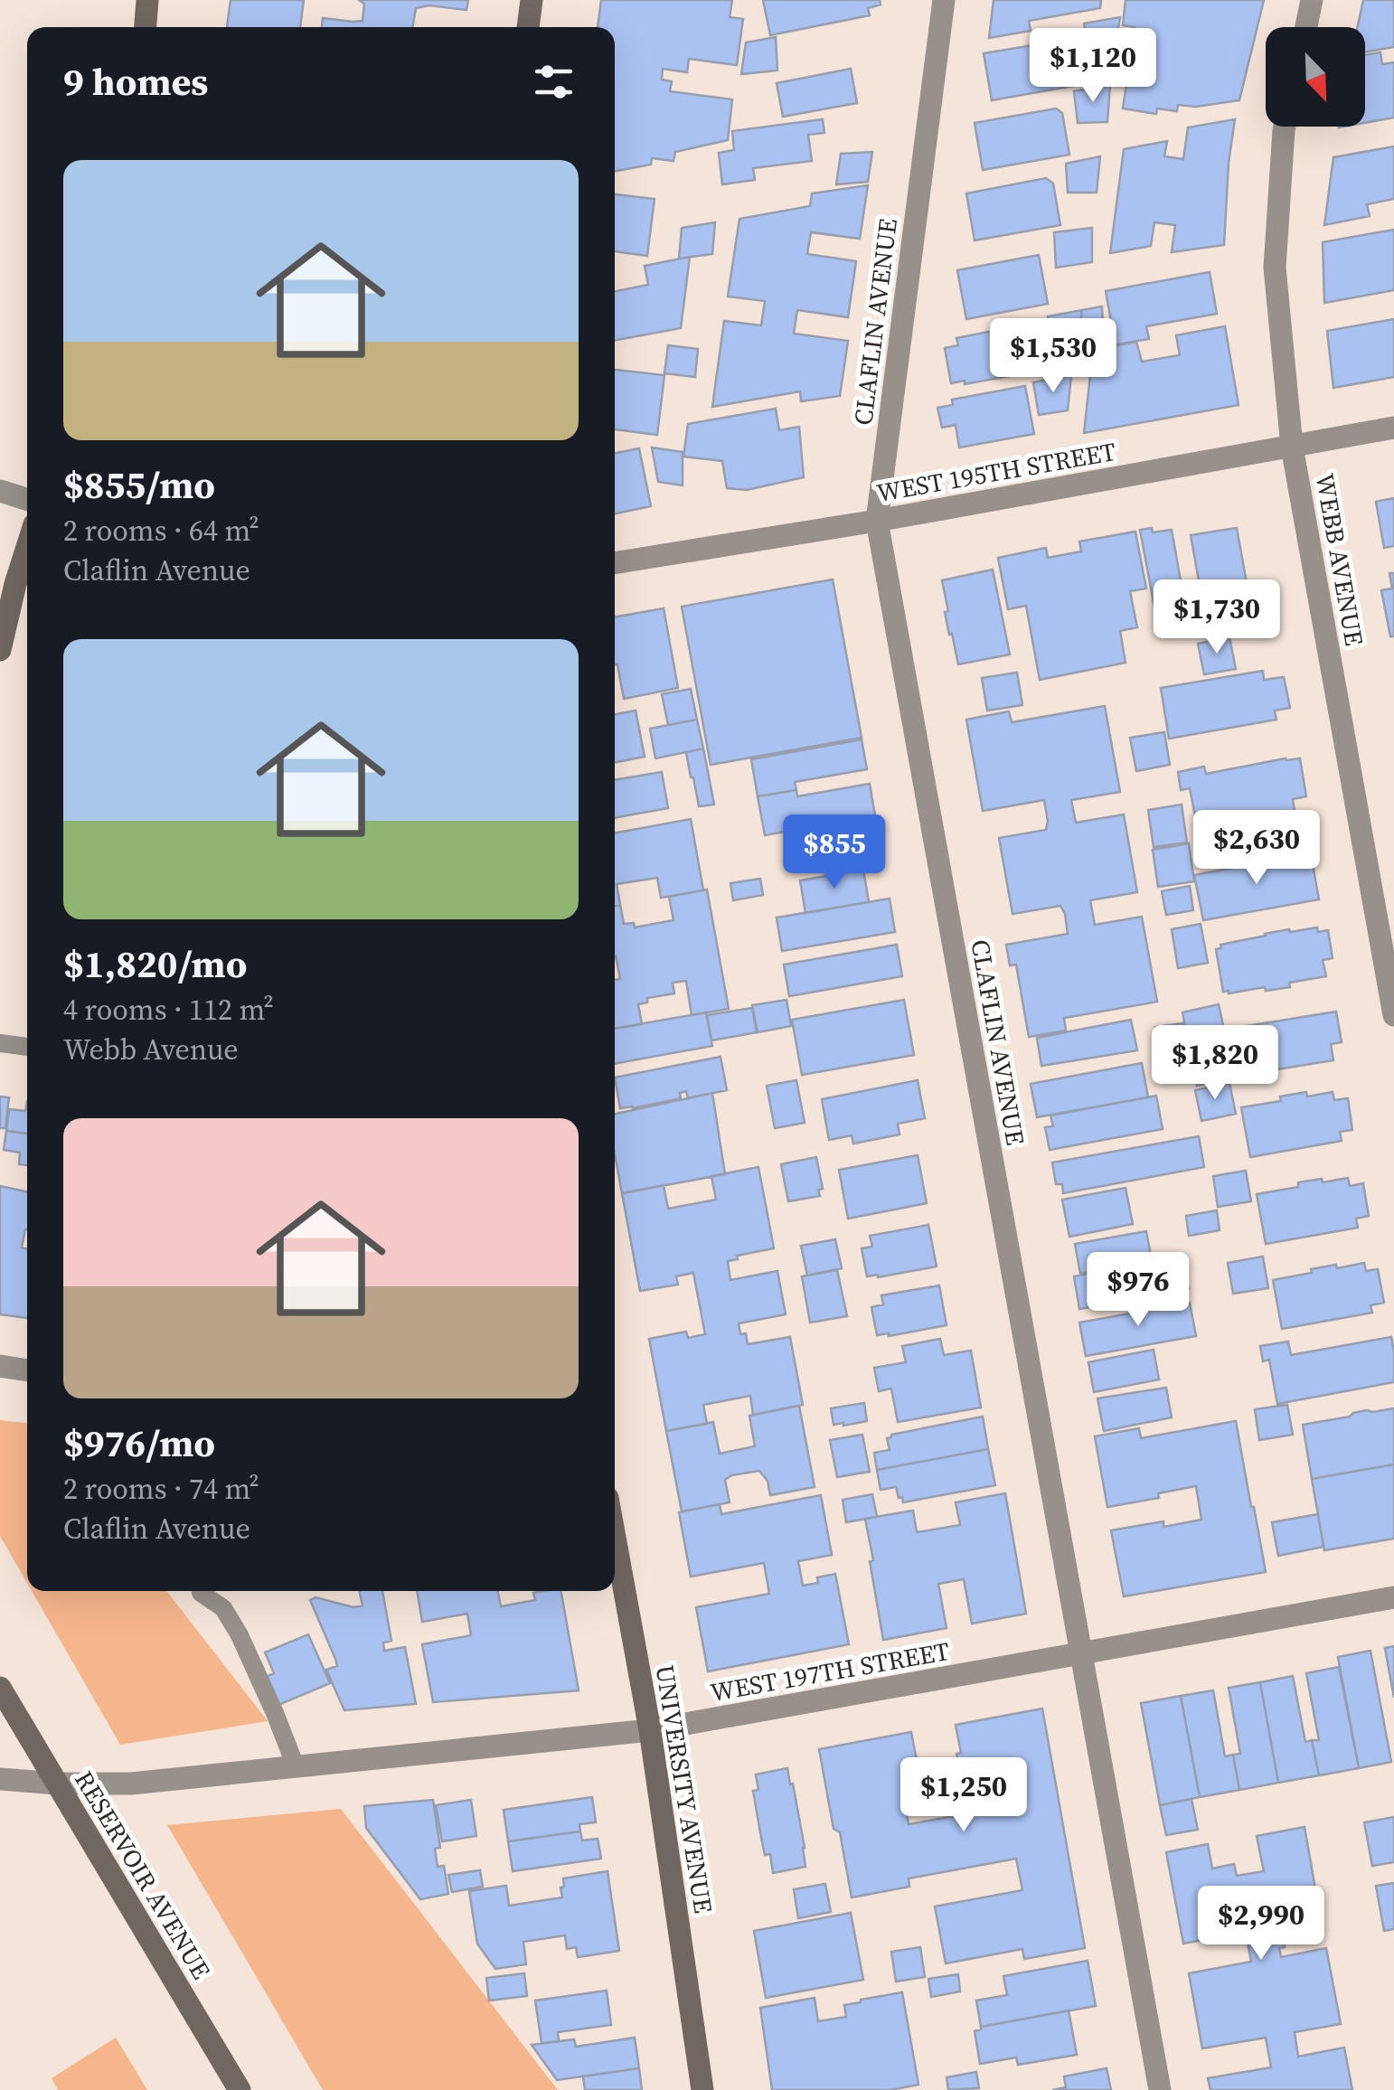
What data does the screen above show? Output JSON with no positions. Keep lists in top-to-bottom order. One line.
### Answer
{"streets":{"street":["CLAFLIN AVENUE","WEST 195TH STREET","WEBB AVENUE","WEST 197TH STREET","UNIVERSITY AVENUE","RESERVOIR AVENUE"]},"crossings":[["CLAFLIN AVENUE","WEST 195TH STREET"],["CLAFLIN AVENUE","WEST 197TH STREET"],["WEST 195TH STREET","WEBB AVENUE"],["WEST 197TH STREET","UNIVERSITY AVENUE"],["WEST 197TH STREET","RESERVOIR AVENUE"]],"north":"bottom right","page":{"heading":"9 homes","price":["$1,120","$1,530","$1,730","$2,630","$855","$1,820","$976","$1,250","$2,990"],"list":[{"name":"$855/mo","note":"2 rooms · 64 m² · Claflin Avenue"},{"name":"$1,820/mo","note":"4 rooms · 112 m² · Webb Avenue"},{"name":"$976/mo","note":"2 rooms · 74 m² · Claflin Avenue"}]}}
